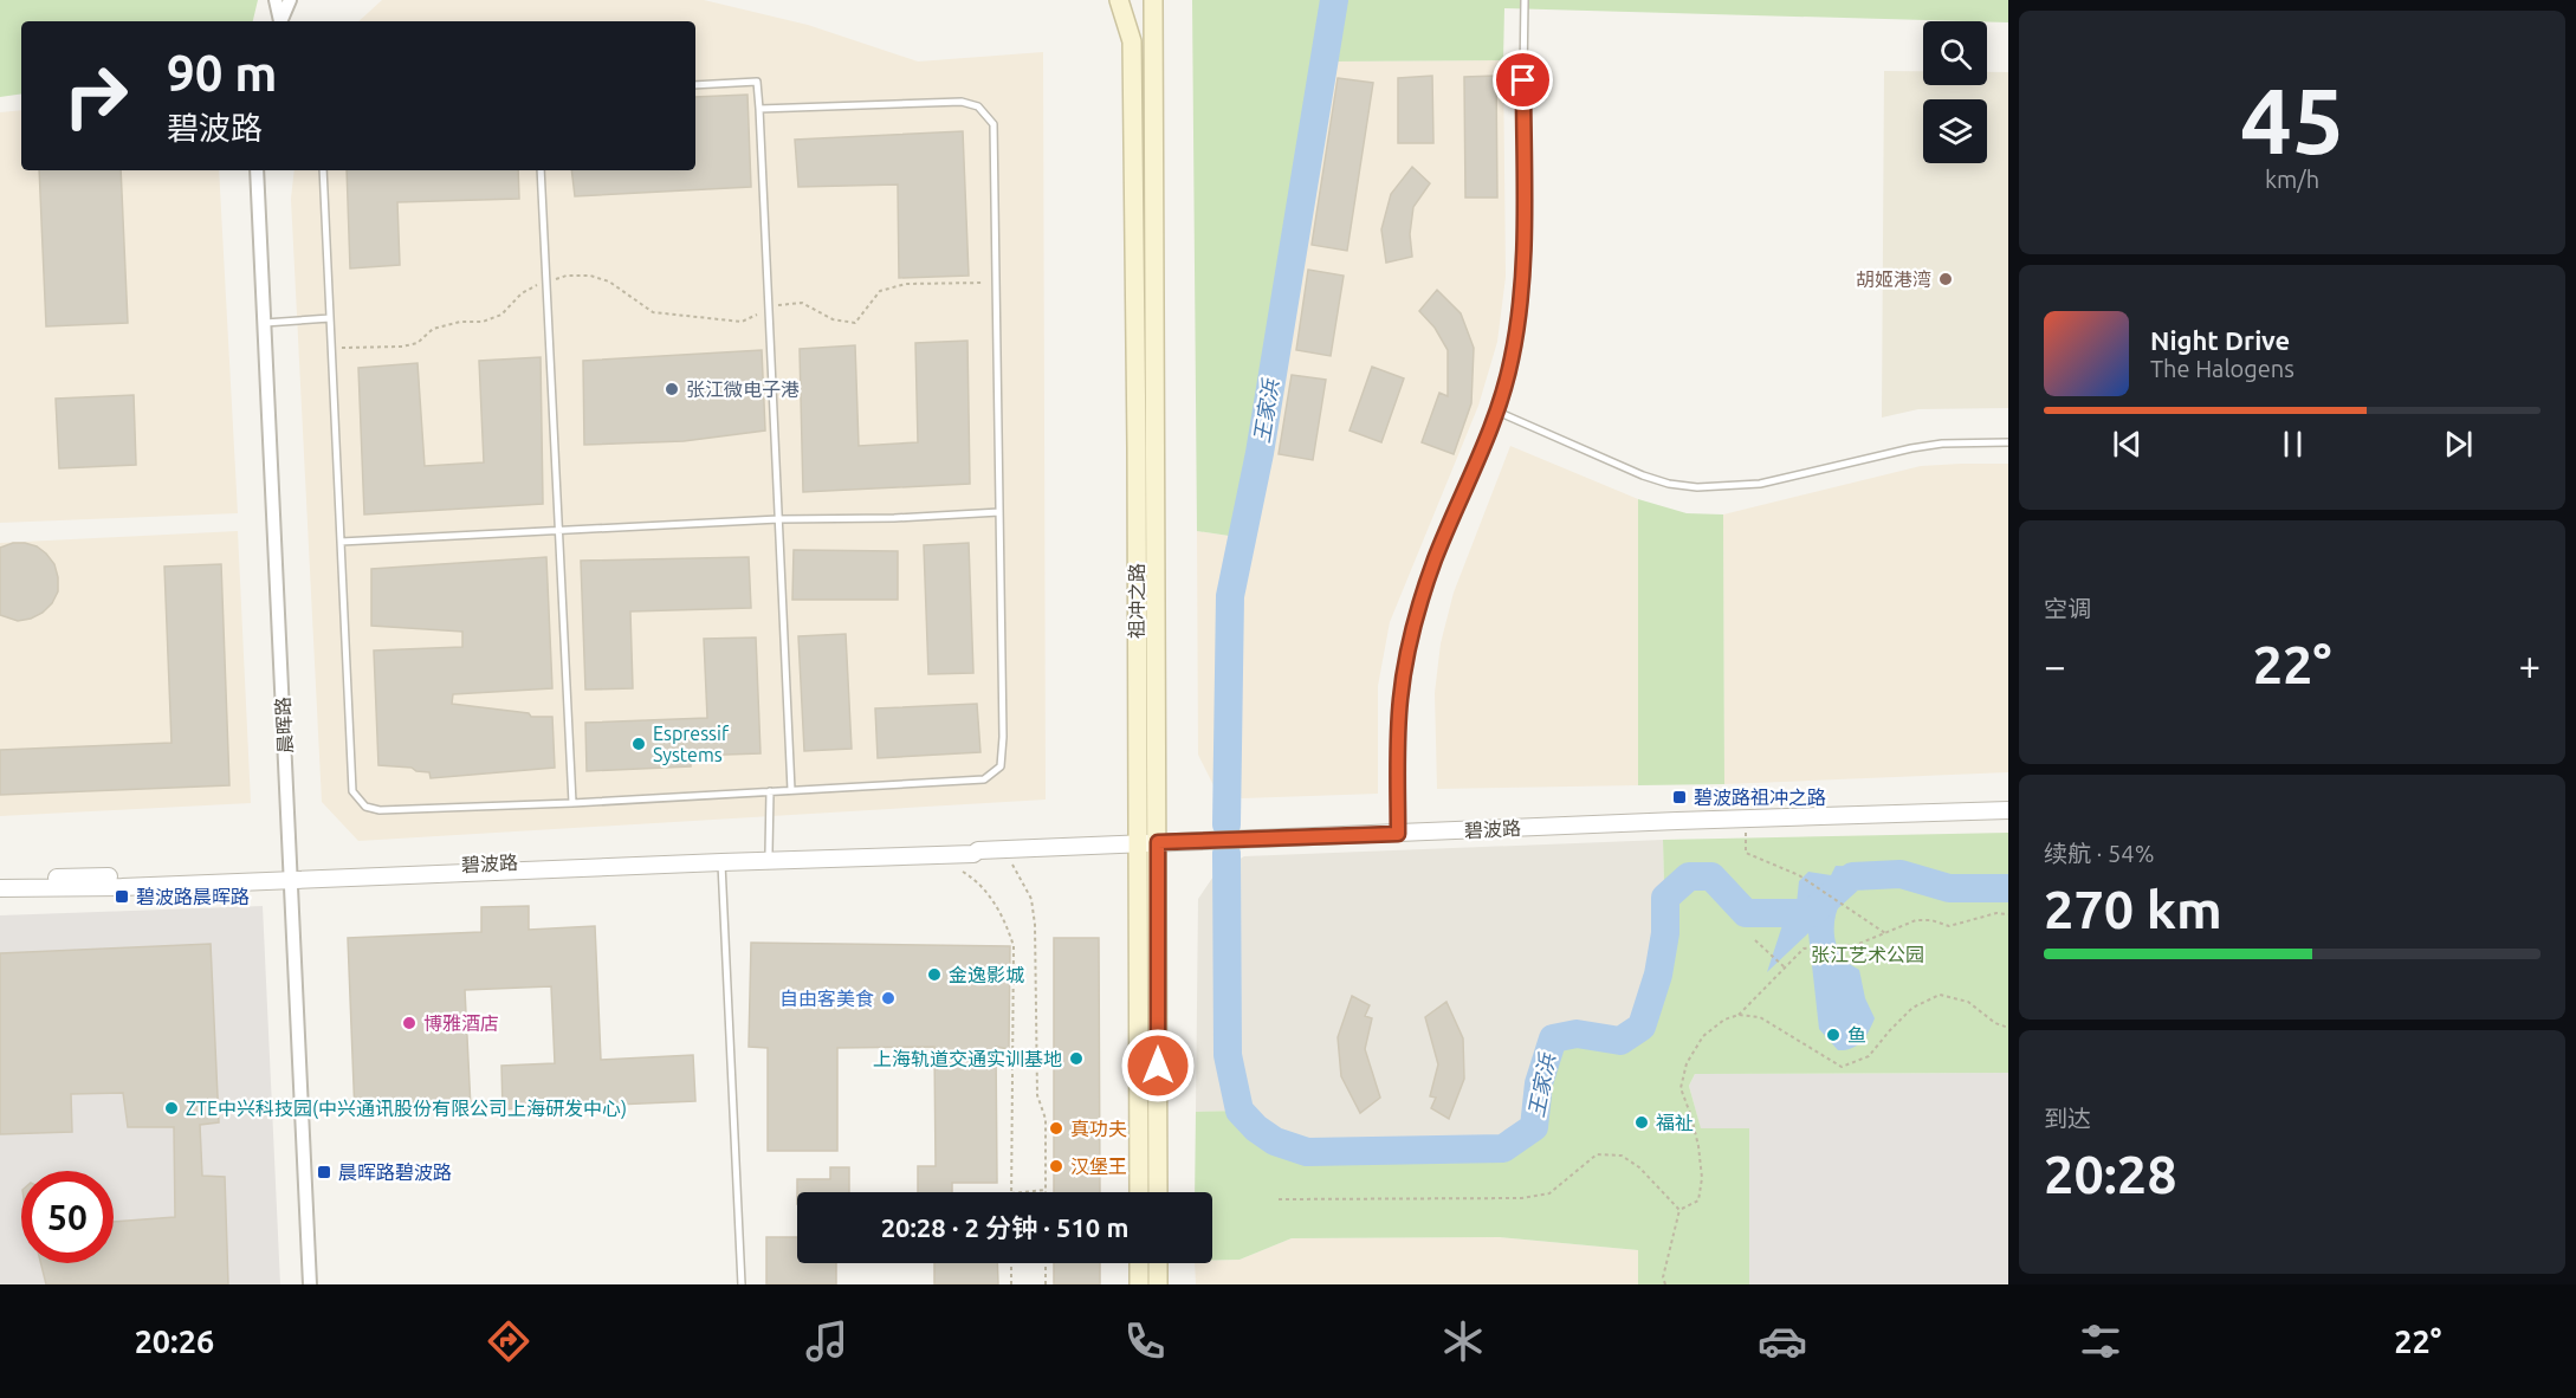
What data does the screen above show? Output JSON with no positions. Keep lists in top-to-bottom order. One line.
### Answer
{"streets":{"main road":["祖冲之路"],"street":["晨晖路","碧波路"]},"crossings":[["祖冲之路","碧波路"],["晨晖路","碧波路"]],"water":["王家浜"],"parks":["张江艺术公园"],"places":{"other":["胡姬港湾","张江微电子港","Espressif Systems","金逸影城","自由客美食","博雅酒店","鱼","上海轨道交通实训基地","ZTE中兴科技园(中兴通讯股份有限公司上海研发中心)","福祉","真功夫","汉堡王"],"transit":["碧波路祖冲之路","碧波路晨晖路","晨晖路碧波路"]},"page":{"tile":[["45","km/h"],"空调",["续航 · 54%","270 km"],["到达","20:28"]],"turn":["90 m","碧波路"],"song":["Night Drive","The Halogens"],"heat":["−","22°","+"],"limit":"50","trip":"20:28 · 2 分钟 · 510 m","tabs":["20:26","22°"]}}
